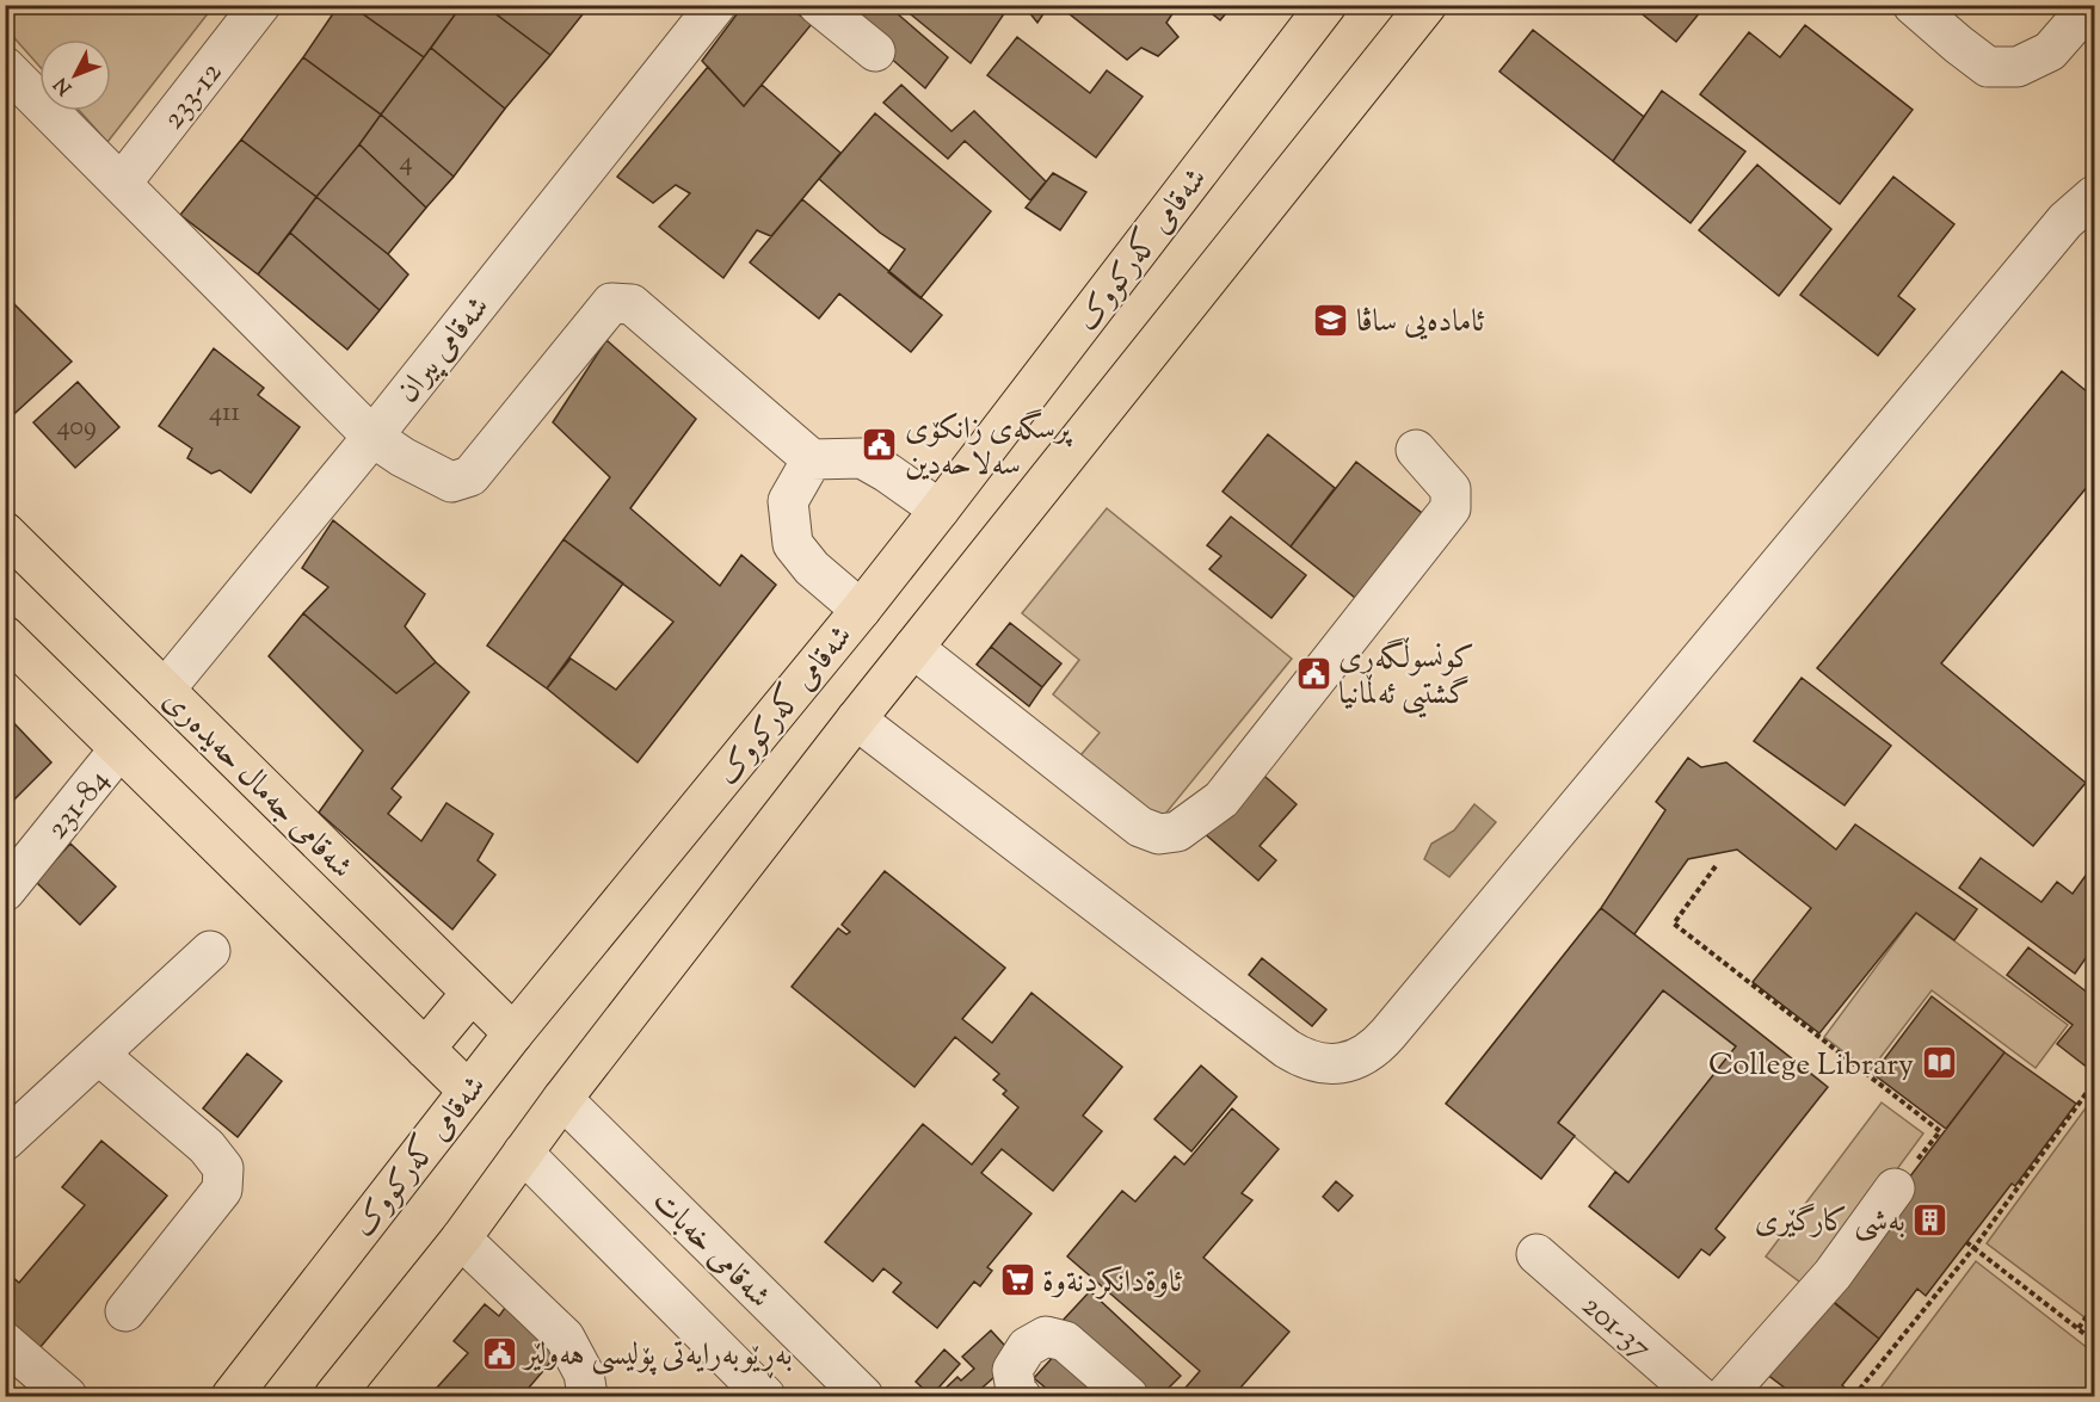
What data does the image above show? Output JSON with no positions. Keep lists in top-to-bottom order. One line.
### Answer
{"streets":{"main road":["شەقامی کەرکووک","شەقامی جەمال حەیدەری"],"street":["233-12","شەقامی پیران","231-84","شەقامی خەبات","201-37"]},"crossings":[["شەقامی کەرکووک","شەقامی جەمال حەیدەری"],["شەقامی پیران","شەقامی جەمال حەیدەری"]],"places":{"school or university":["ئامادەیی ساڤا"],"public building":["پرسگەی زانکۆی سەلاحەدین","کونسوڵگەری گشتیی ئەڵمانیا","بەڕێوبەرایەتی پۆلیسی هەولێر"],"library":["College Library"],"building":["بەشی کارگێری"],"supermarket":["ئاوةدانكردنةوة"]},"house_numbers":["4","411","409"],"north":"bottom left"}
